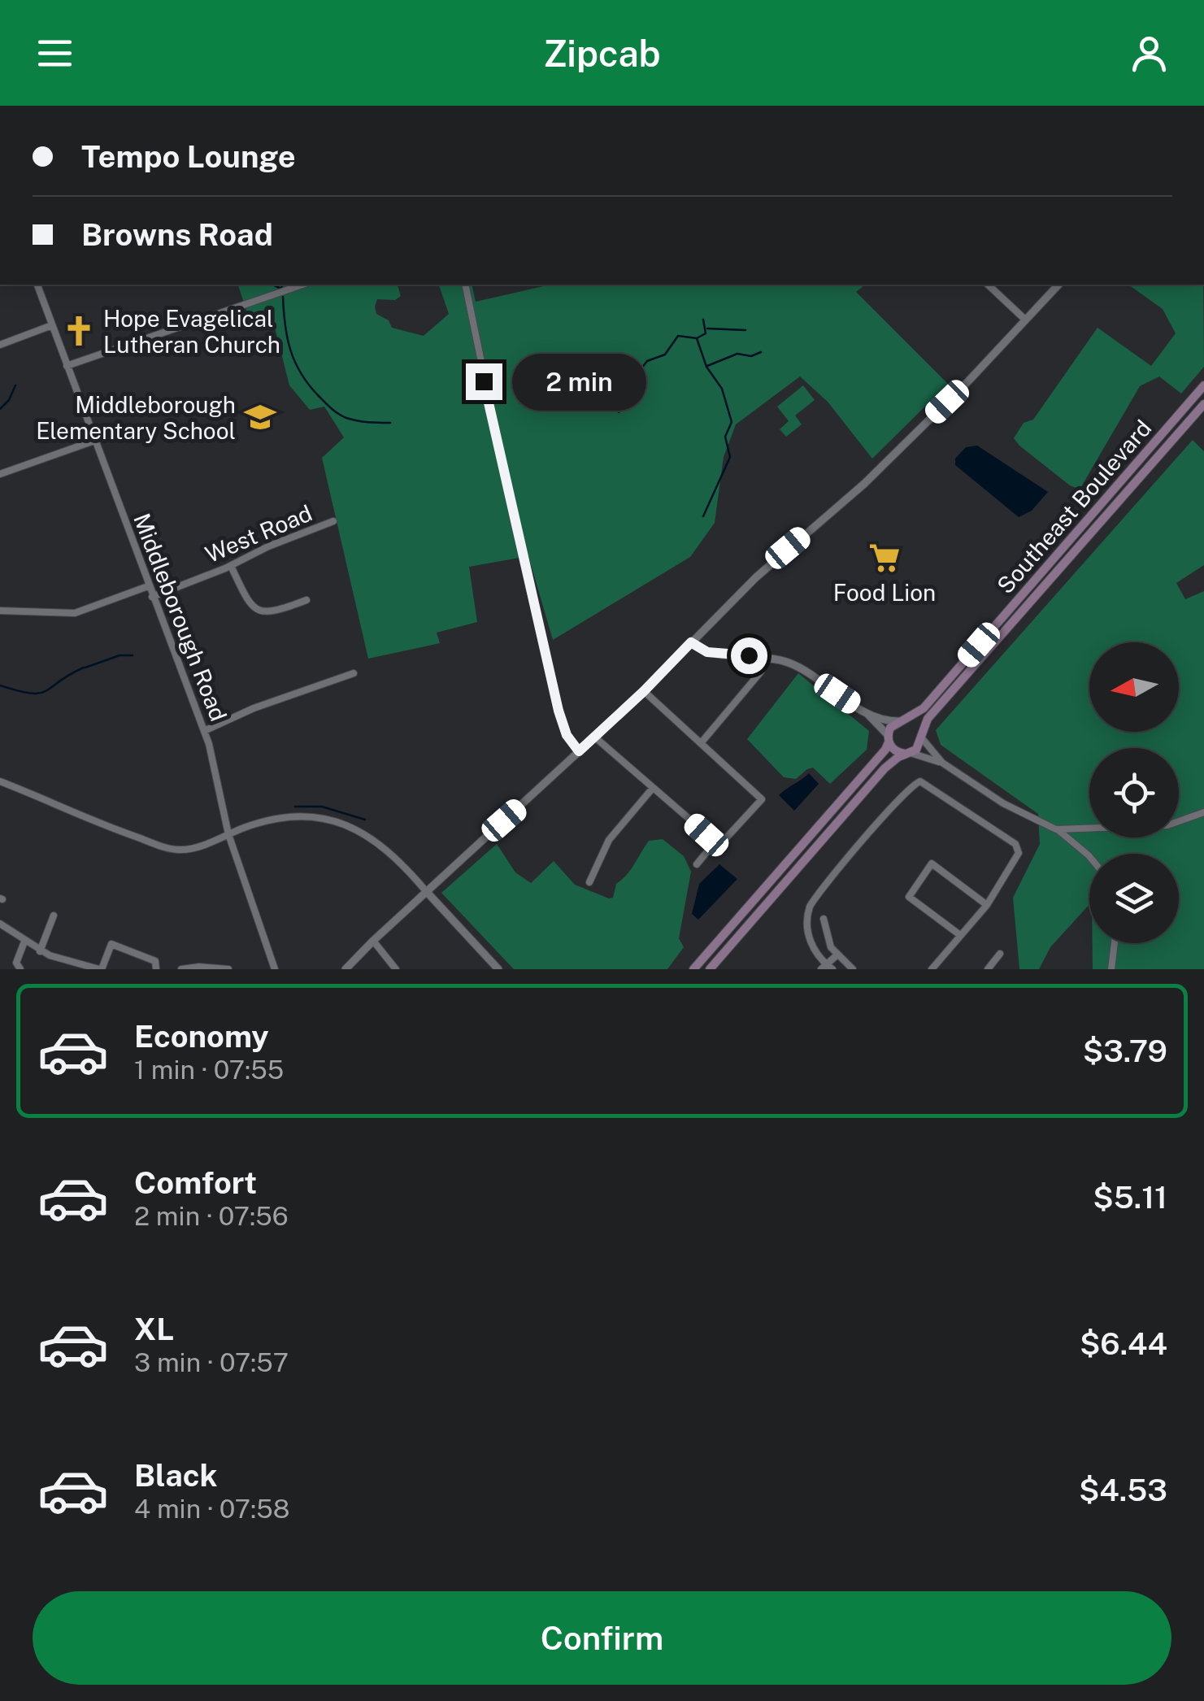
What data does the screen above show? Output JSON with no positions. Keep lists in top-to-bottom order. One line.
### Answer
{"streets":{"main road":["Southeast Boulevard"],"street":["West Road","Middleborough Road"]},"crossings":[["West Road","Middleborough Road"]],"places":{"church":["Hope Evagelical Lutheran Church"],"school or university":["Middleborough Elementary School"],"supermarket":["Food Lion"]},"north":"left","page":{"header":"Zipcab","banner":["Tempo Lounge","Browns Road"],"bubble":"2 min","list":[{"name":"Economy","note":"1 min · 07:55","value":"$3.79"},{"name":"Comfort","note":"2 min · 07:56","value":"$5.11"},{"name":"XL","note":"3 min · 07:57","value":"$6.44"},{"name":"Black","note":"4 min · 07:58","value":"$4.53"}],"buttons":"Confirm"}}
